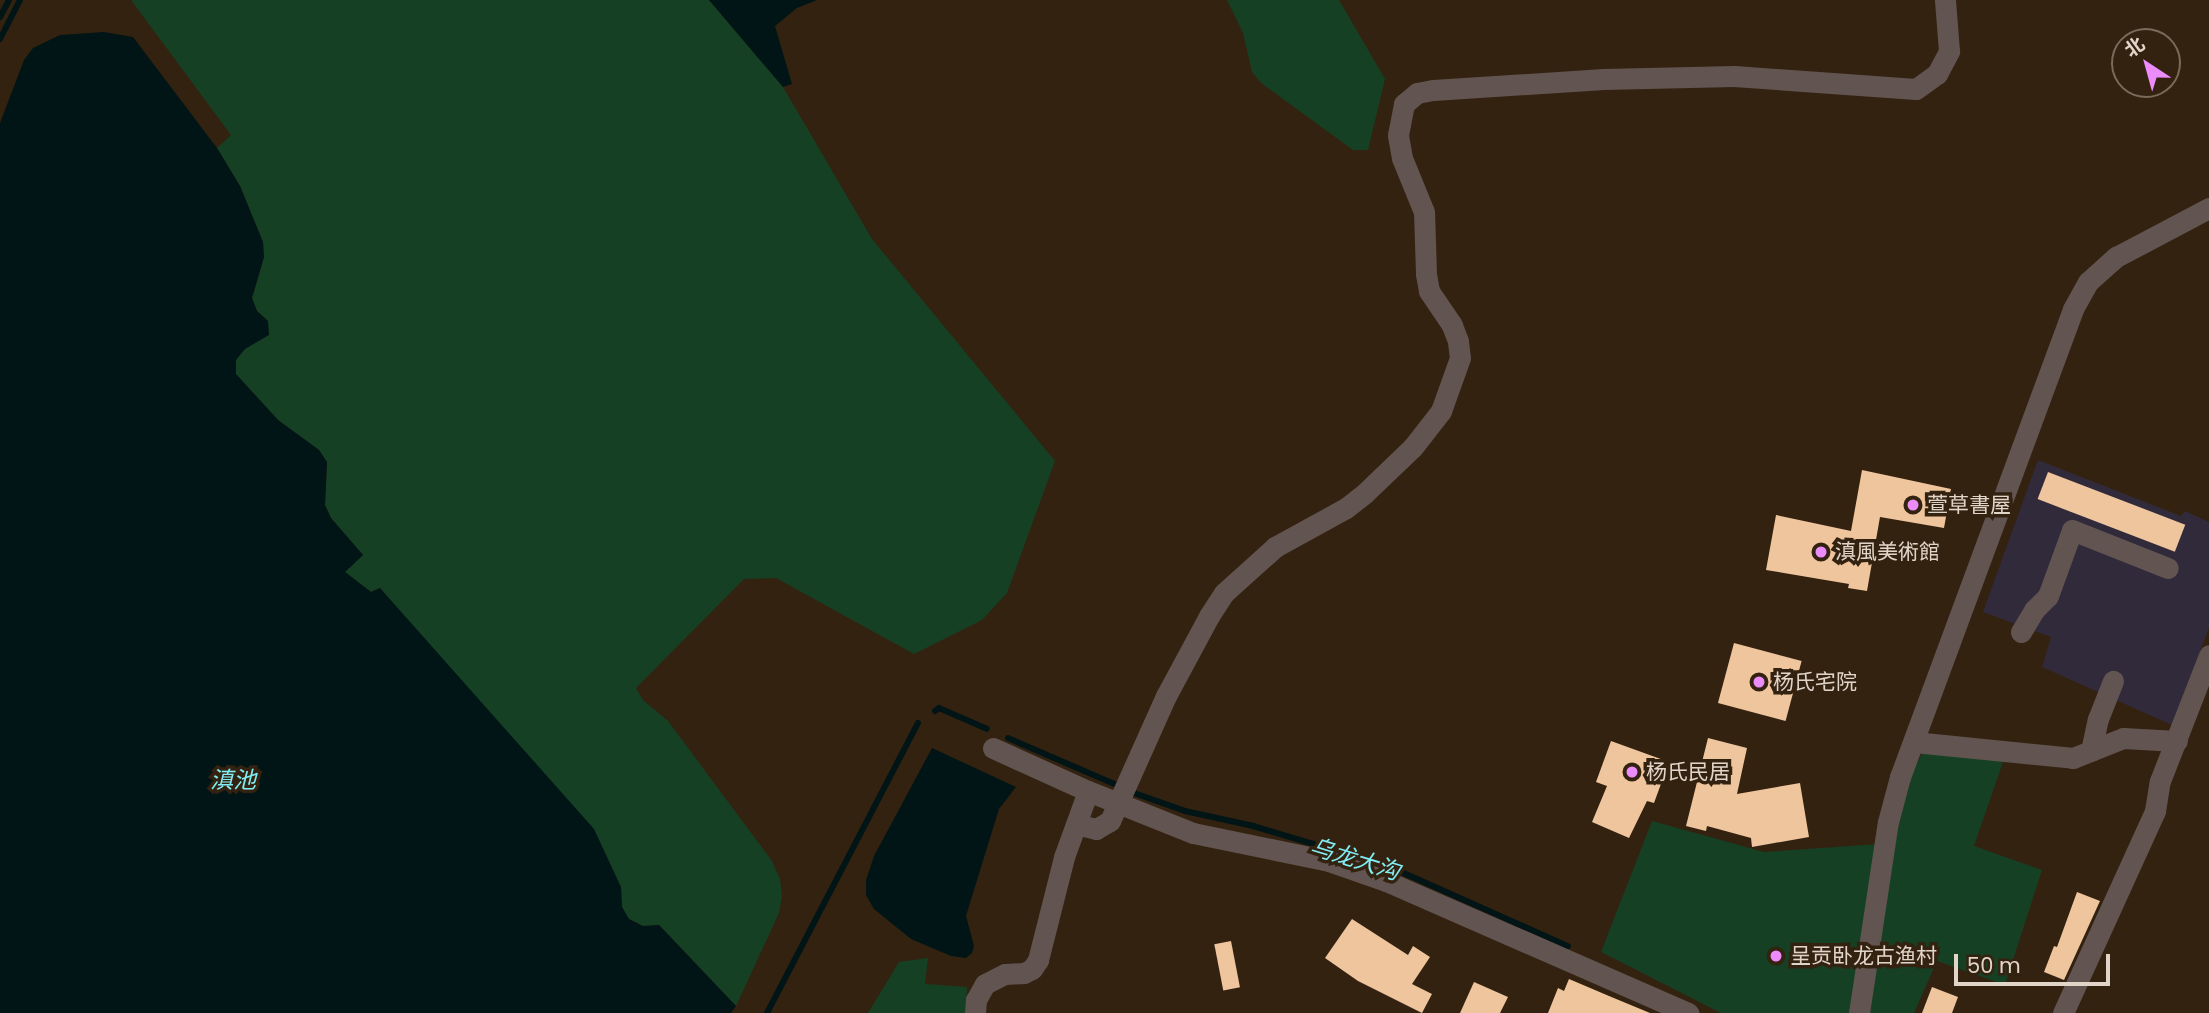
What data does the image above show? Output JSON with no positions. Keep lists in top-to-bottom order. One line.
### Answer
{"water":["滇池","乌龙大沟"],"places":["萱草書屋","滇風美術館","杨氏宅院","杨氏民居","呈贡卧龙古渔村"],"scale_bar":"50 m","north":"top left"}
